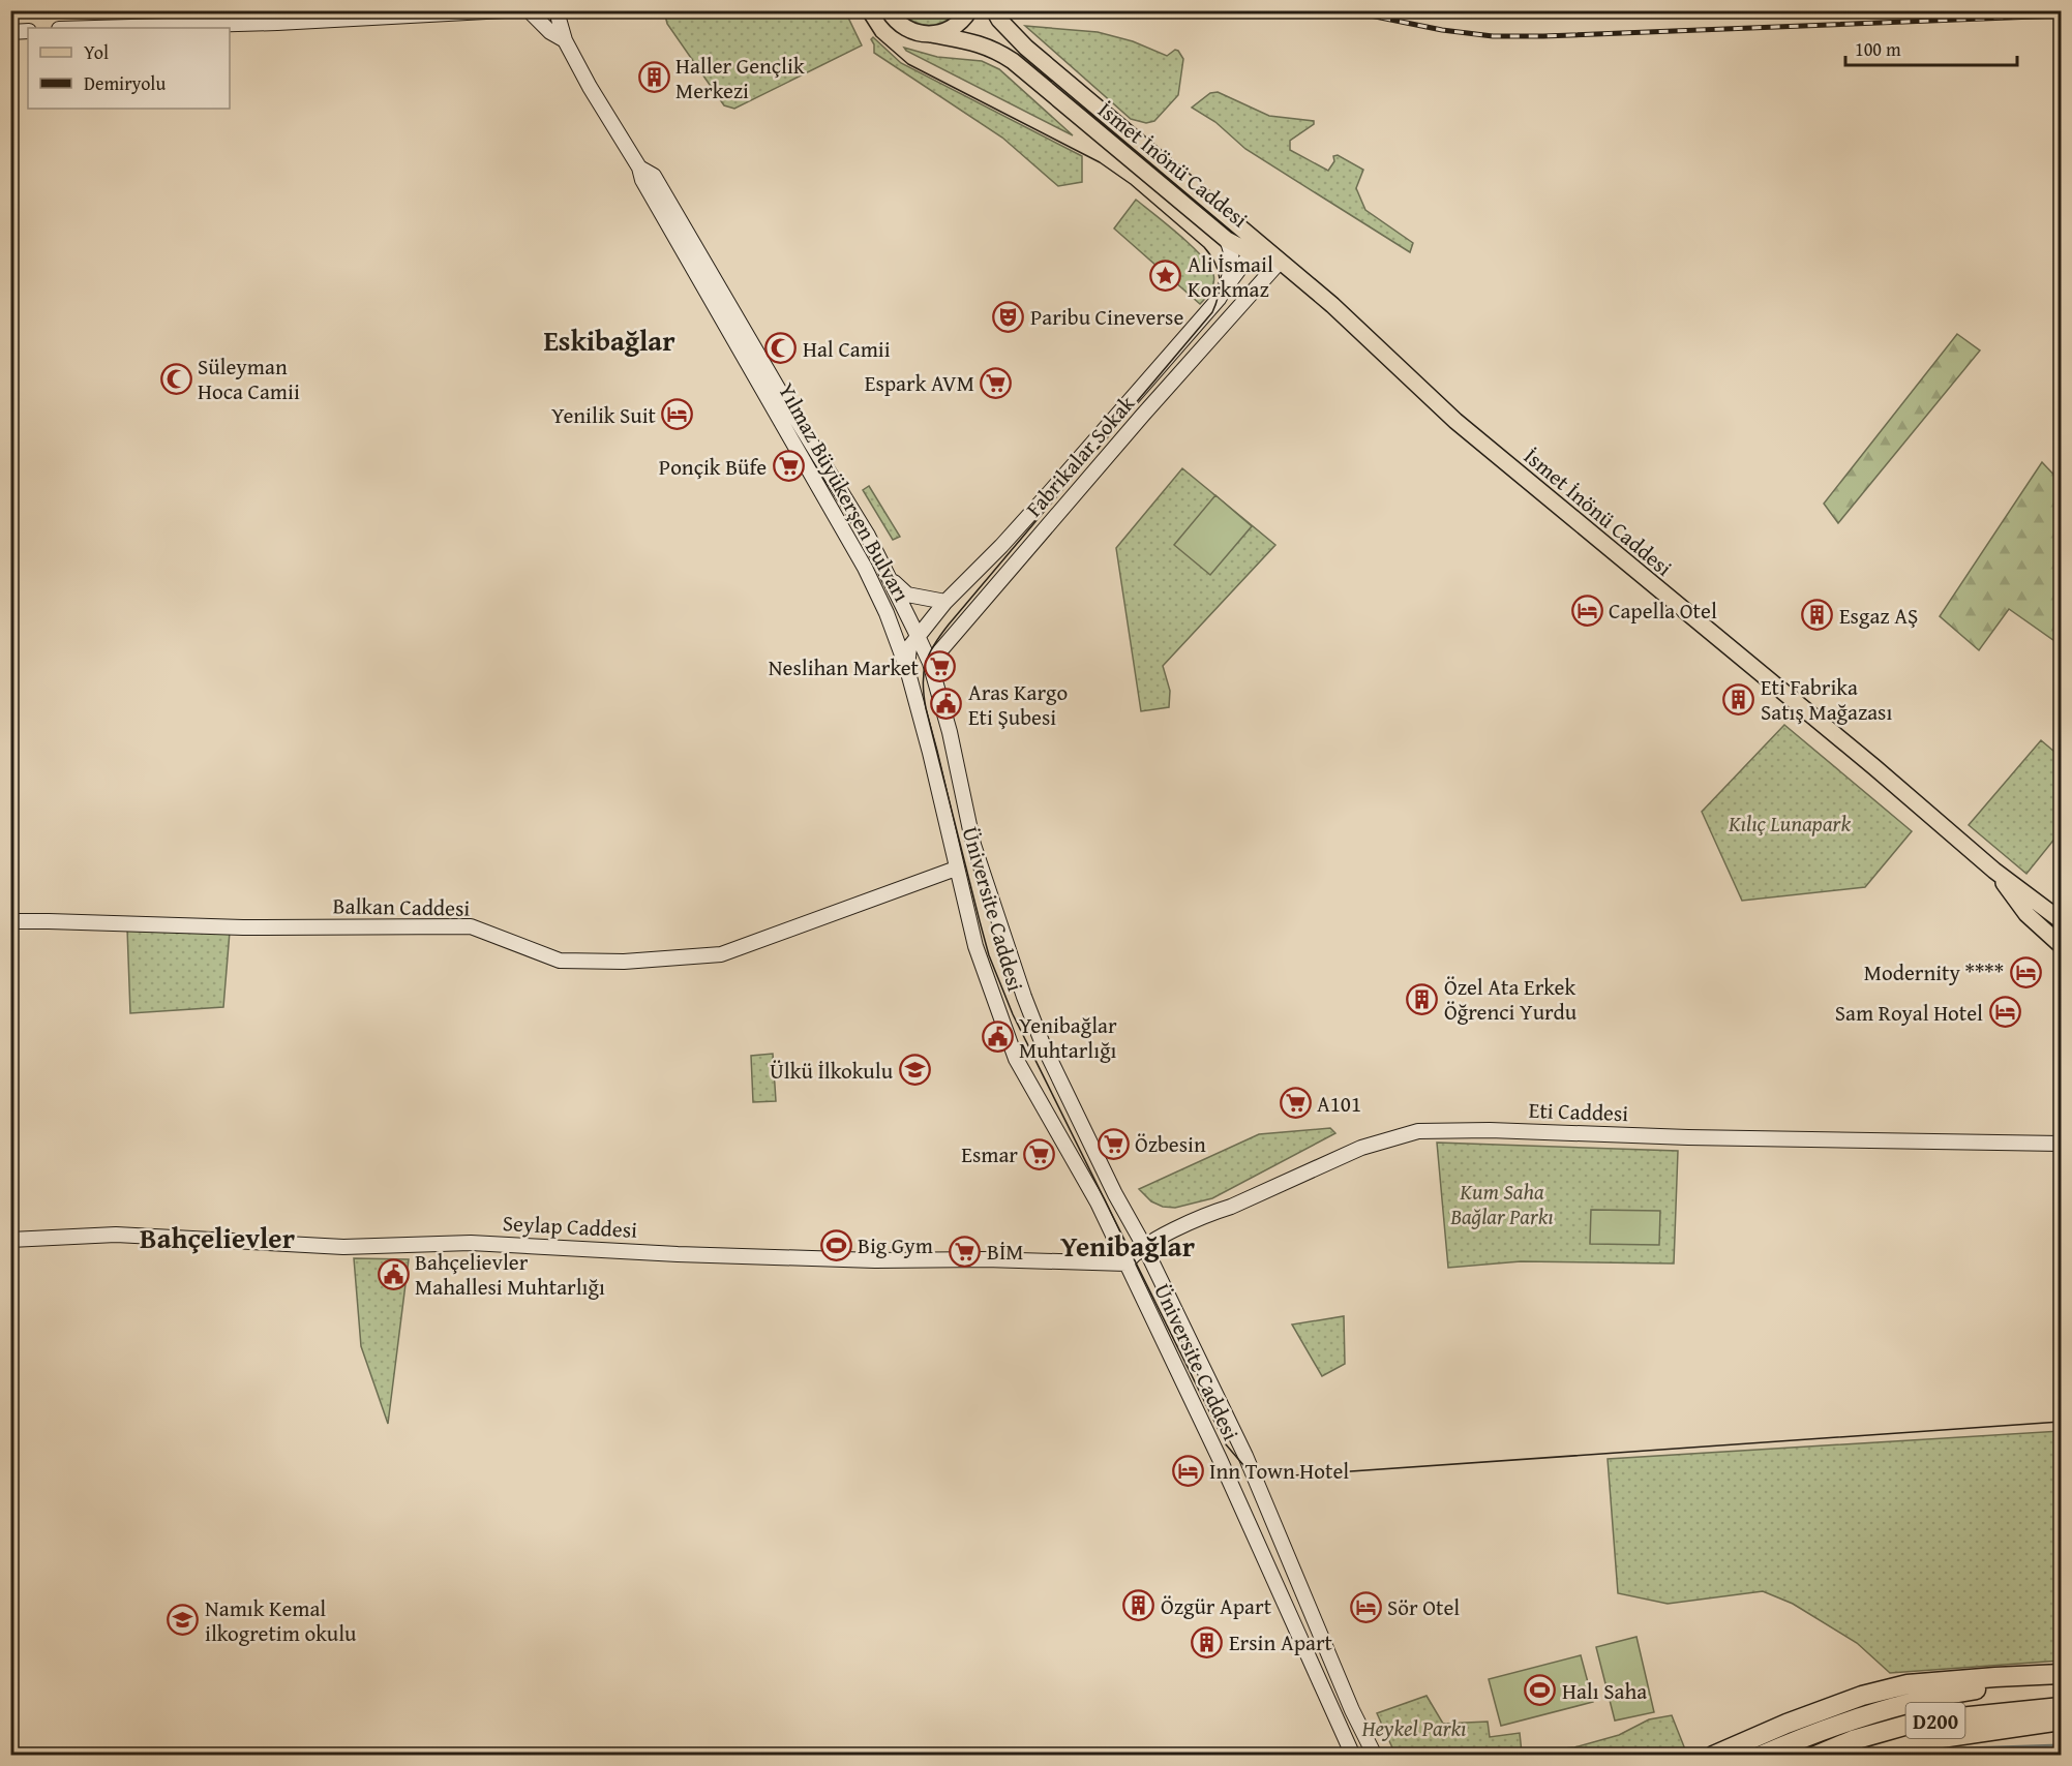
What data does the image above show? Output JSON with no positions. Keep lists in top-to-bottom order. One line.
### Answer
{"streets":{"highway":["D200"],"main road":["İsmet İnönü Caddesi","Fabrikalar Sokak","Yılmaz Büyükerşen Bulvarı","Balkan Caddesi","Üniversite Caddesi","Eti Caddesi","Seylap Caddesi"]},"crossings":[["İsmet İnönü Caddesi","Fabrikalar Sokak"],["Fabrikalar Sokak","Yılmaz Büyükerşen Bulvarı"],["Fabrikalar Sokak","Üniversite Caddesi"],["Yılmaz Büyükerşen Bulvarı","Üniversite Caddesi"],["Balkan Caddesi","Üniversite Caddesi"],["Üniversite Caddesi","Eti Caddesi"],["Üniversite Caddesi","Seylap Caddesi"],["Eti Caddesi","Seylap Caddesi"]],"districts":["Eskibağlar","Bahçelievler","Yenibağlar"],"parks":["Kılıç Lunapark","Kum Saha Bağlar Parkı","Heykel Parkı"],"places":{"building":["Haller Gençlik Merkezi","Esgaz AŞ","Eti Fabrika Satış Mağazası","Özel Ata Erkek Öğrenci Yurdu","Özgür Apart","Ersin Apart"],"place":["Ali İsmail Korkmaz"],"theatre":["Paribu Cineverse"],"mosque":["Hal Camii","Süleyman Hoca Camii"],"supermarket":["Espark AVM","Ponçik Büfe","Neslihan Market","A101","Özbesin","Esmar","BİM"],"hotel":["Yenilik Suit","Capella Otel","Modernity ****","Sam Royal Hotel","Inn Town Hotel","Sör Otel"],"public building":["Aras Kargo Eti Şubesi","Yenibağlar Muhtarlığı","Bahçelievler Mahallesi Muhtarlığı"],"school or university":["Ülkü İlkokulu","Namık Kemal ilkogretim okulu"],"sports":["Big Gym","Halı Saha"]},"legend":["Yol","Demiryolu"],"scale_bar":"100 m"}
